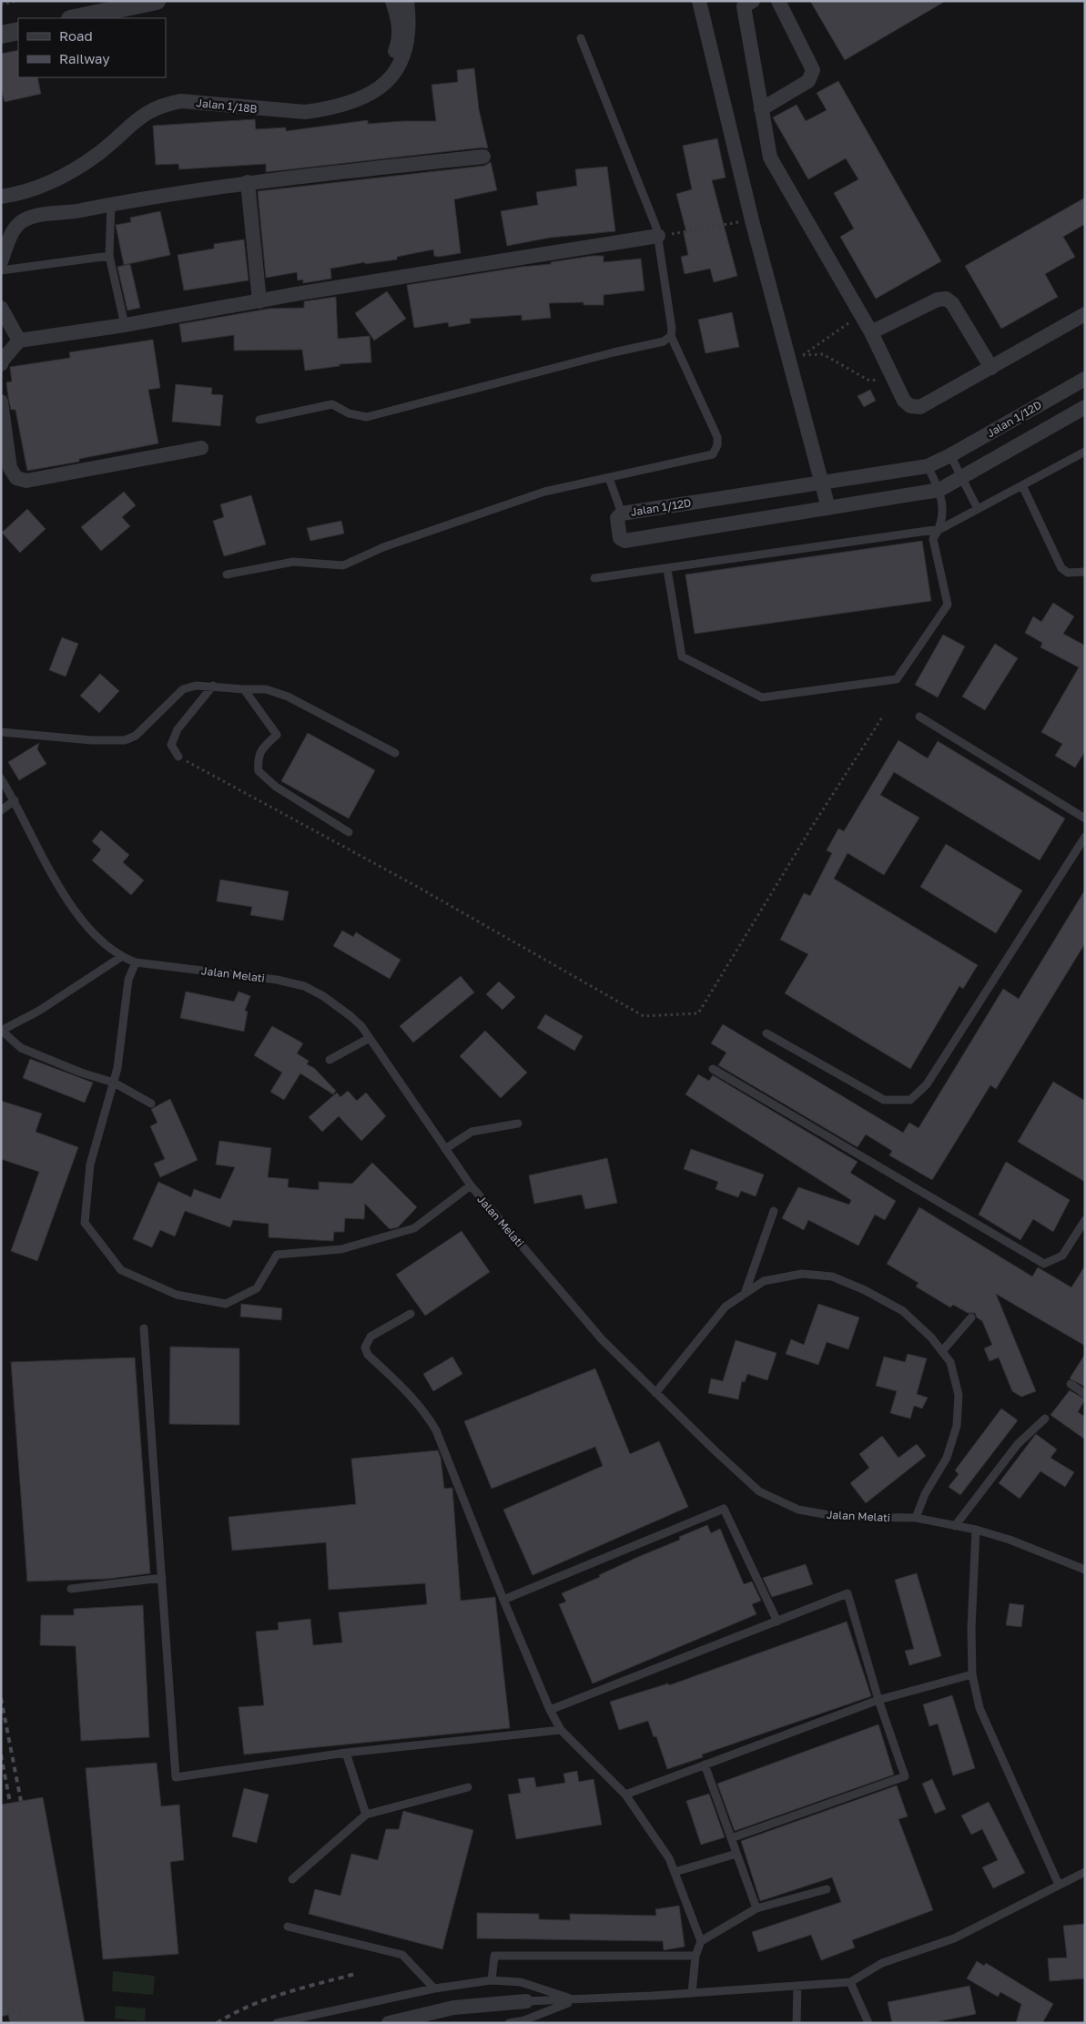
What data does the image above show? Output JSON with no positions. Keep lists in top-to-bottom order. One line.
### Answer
{"streets":{"street":["Jalan 1/18B","Jalan 1/12D"],"lane":["Jalan Melati"]},"legend":["Road","Railway"]}
